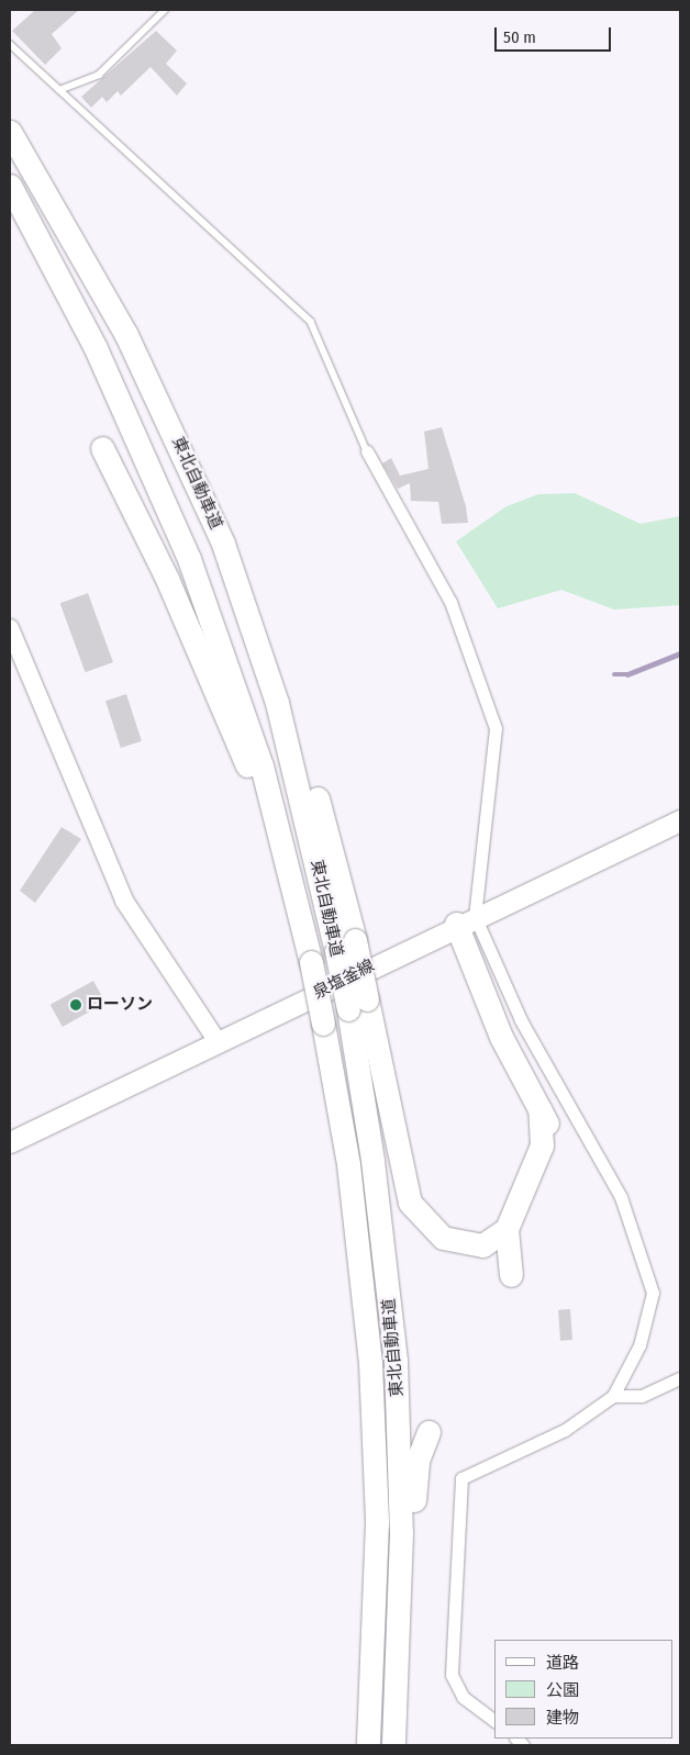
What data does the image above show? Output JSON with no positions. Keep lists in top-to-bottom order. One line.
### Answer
{"streets":{"highway":["東北自動車道"],"main road":["泉塩釜線"]},"places":["ローソン"],"legend":["道路","公園","建物"],"scale_bar":"50 m"}
